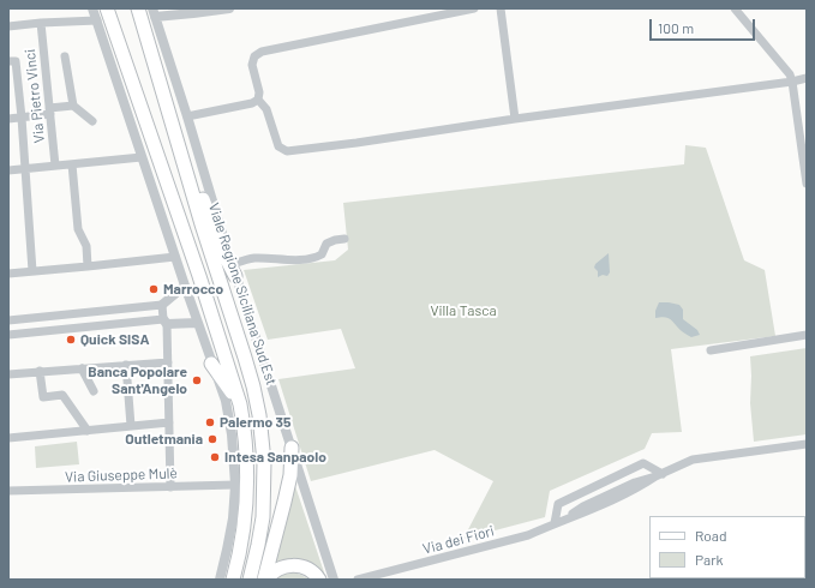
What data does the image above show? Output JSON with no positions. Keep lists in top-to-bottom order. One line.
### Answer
{"streets":{"main road":["Viale Regione Siciliana Sud Est"],"street":["Via Pietro Vinci","Via Giuseppe Mulè","Via dei Fiori"]},"parks":["Villa Tasca"],"places":["Marrocco","Quick SISA","Banca Popolare Sant'Angelo","Palermo 35","Outletmania","Intesa Sanpaolo"],"legend":["Road","Park"],"scale_bar":"100 m"}
